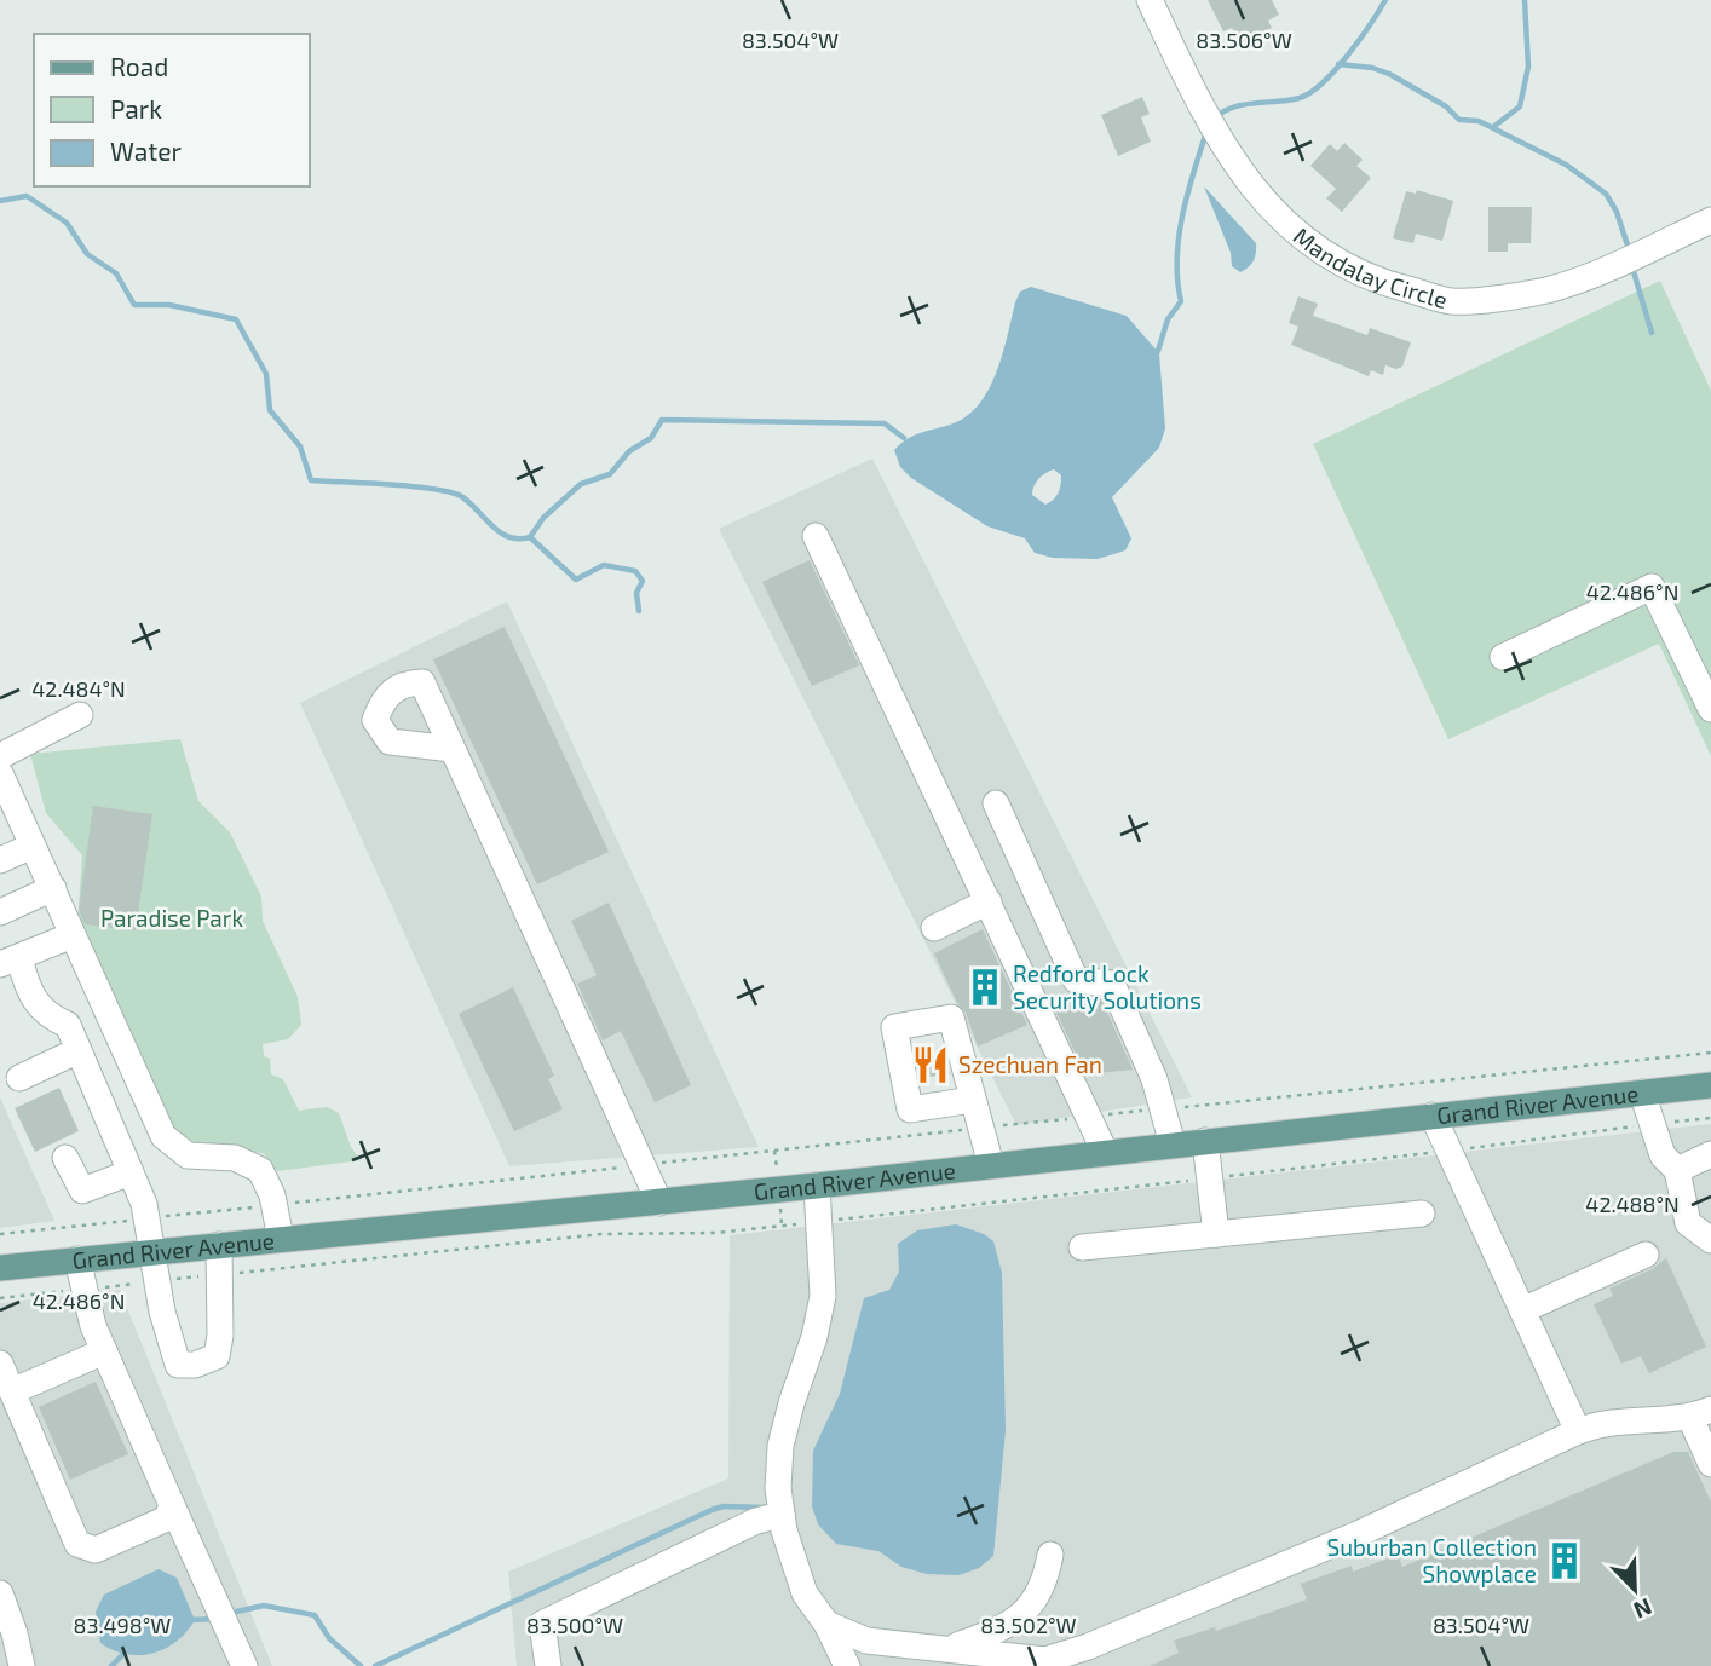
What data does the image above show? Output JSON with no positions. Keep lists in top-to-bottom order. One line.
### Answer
{"streets":{"main road":["Grand River Avenue"],"street":["Mandalay Circle"]},"parks":["Paradise Park"],"places":{"building":["Redford Lock Security Solutions","Suburban Collection Showplace"],"restaurant":["Szechuan Fan"]},"legend":["Road","Park","Water"],"north":"bottom right","coordinates":["83.504°W","83.506°W","42.486°N","42.484°N","42.488°N","83.498°W","83.500°W","83.502°W"]}
